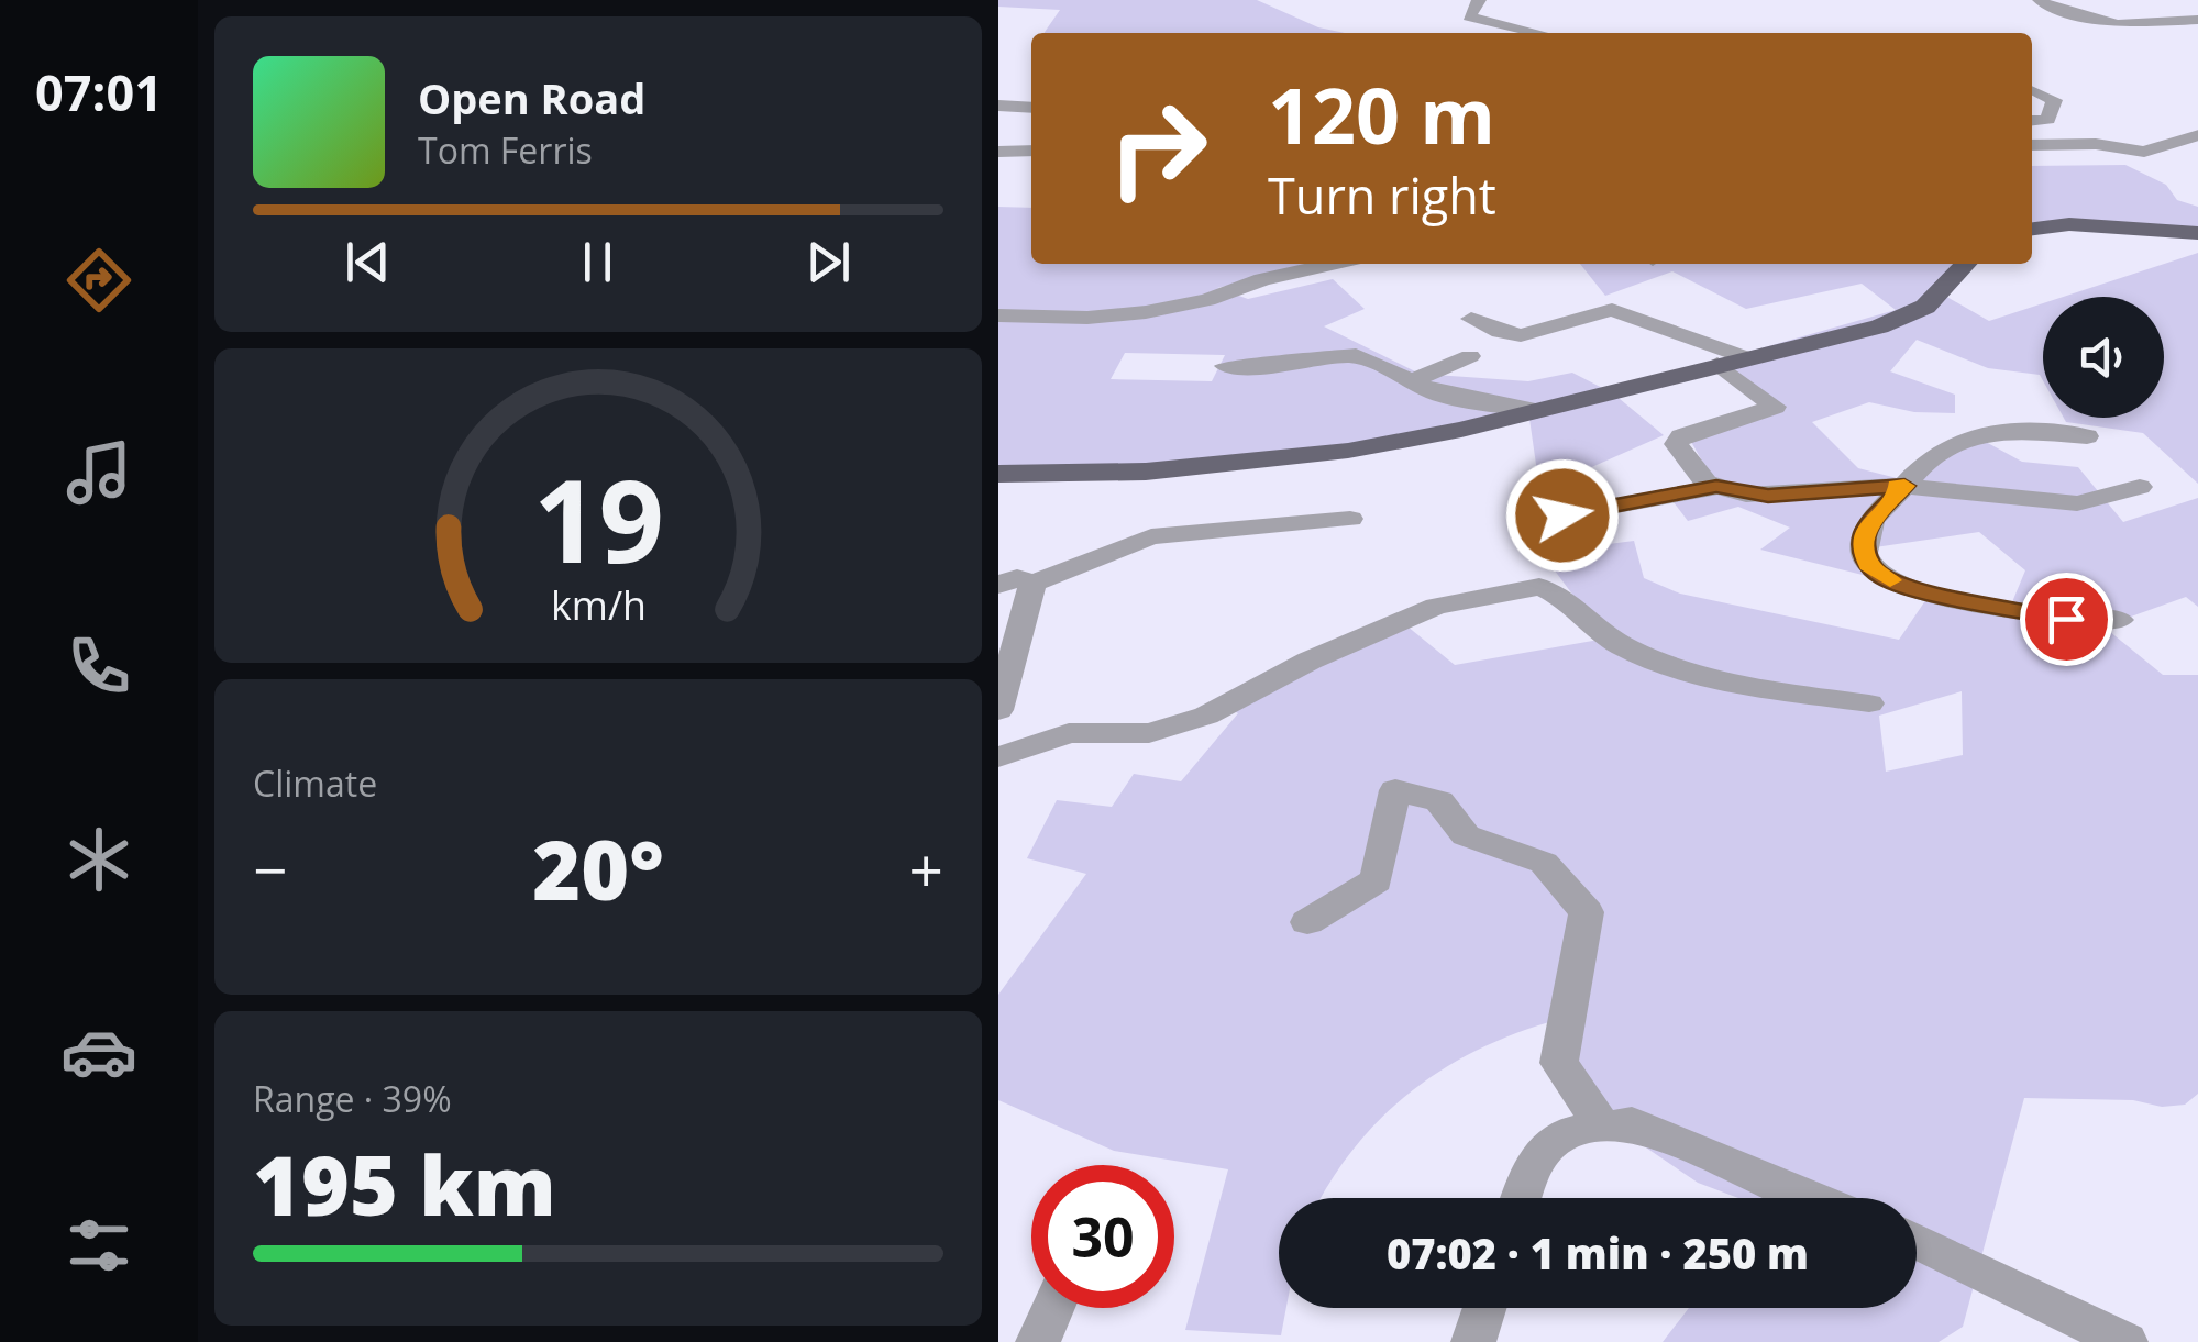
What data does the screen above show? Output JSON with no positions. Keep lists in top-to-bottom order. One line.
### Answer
{"page":{"tabs":"07:01","turn":["120 m","Turn right"],"song":["Open Road","Tom Ferris"],"tile":["Climate",["Range · 39%","195 km"]],"heat":["−","20°","+"],"limit":"30","trip":"07:02 · 1 min · 250 m","gauge":["19","km/h"]}}
